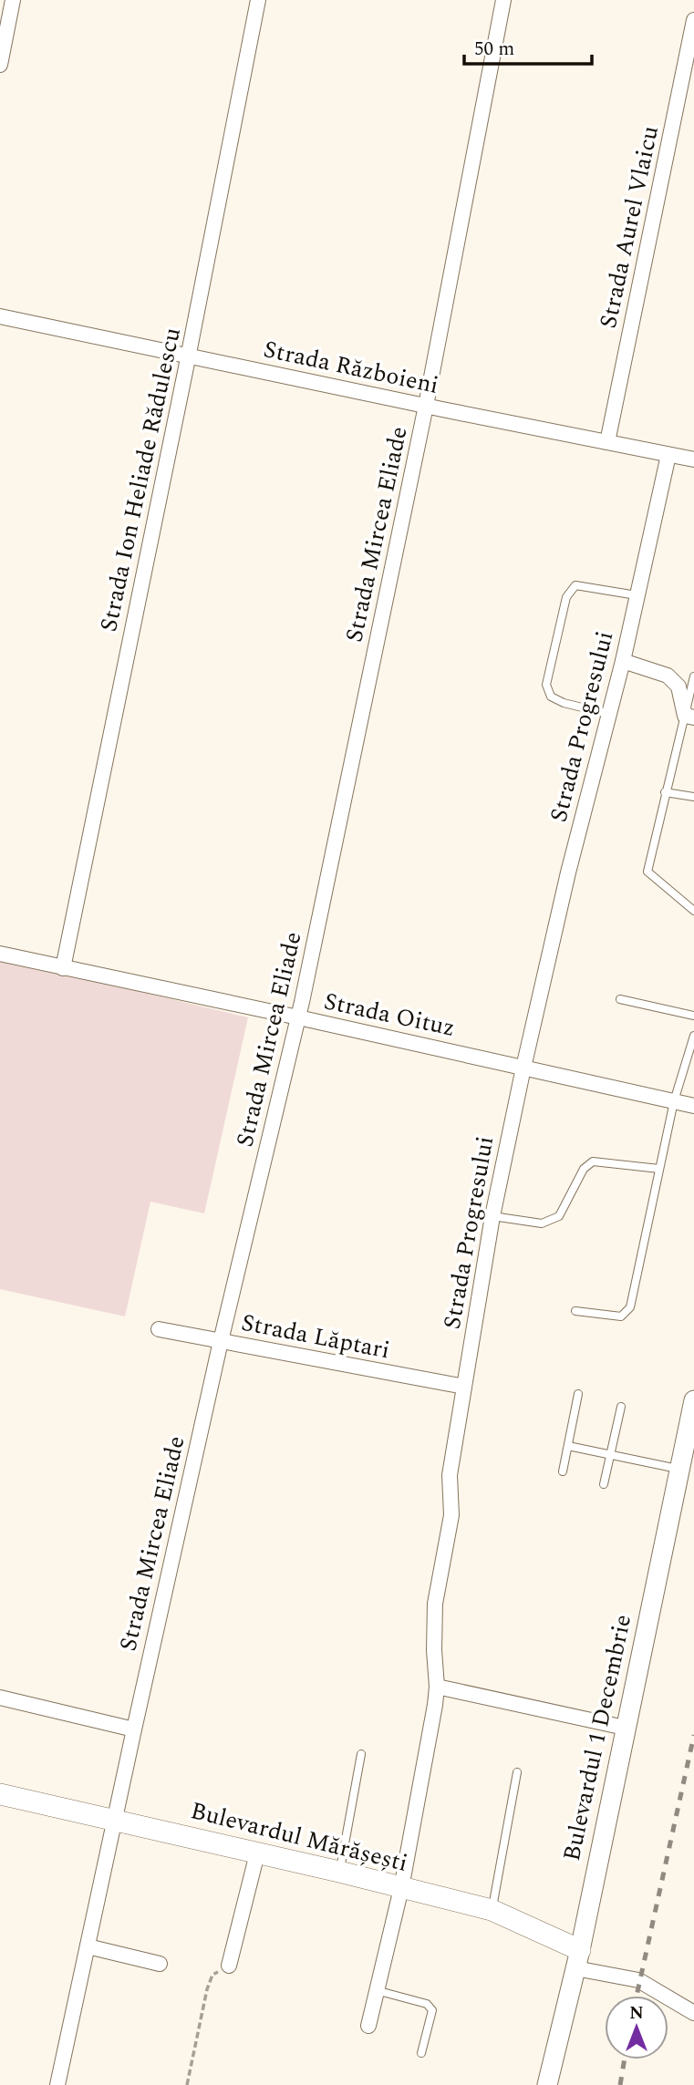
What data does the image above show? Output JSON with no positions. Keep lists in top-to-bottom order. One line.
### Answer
{"streets":{"main road":["Bulevardul Mărășești"],"street":["Strada Aurel Vlaicu","Strada Războieni","Strada Ion Heliade Rădulescu","Strada Mircea Eliade","Strada Progresului","Strada Oituz","Strada Lăptari","Bulevardul 1 Decembrie"]},"crossings":[["Strada Aurel Vlaicu","Strada Războieni"],["Strada Războieni","Strada Ion Heliade Rădulescu"],["Strada Războieni","Strada Mircea Eliade"],["Strada Războieni","Strada Progresului"],["Strada Ion Heliade Rădulescu","Strada Oituz"],["Strada Mircea Eliade","Strada Oituz"],["Strada Mircea Eliade","Strada Lăptari"],["Strada Mircea Eliade","Bulevardul Mărășești"],["Strada Progresului","Strada Oituz"],["Strada Progresului","Strada Lăptari"],["Strada Progresului","Bulevardul Mărășești"],["Bulevardul 1 Decembrie","Bulevardul Mărășești"]],"scale_bar":"50 m","north":"top"}
